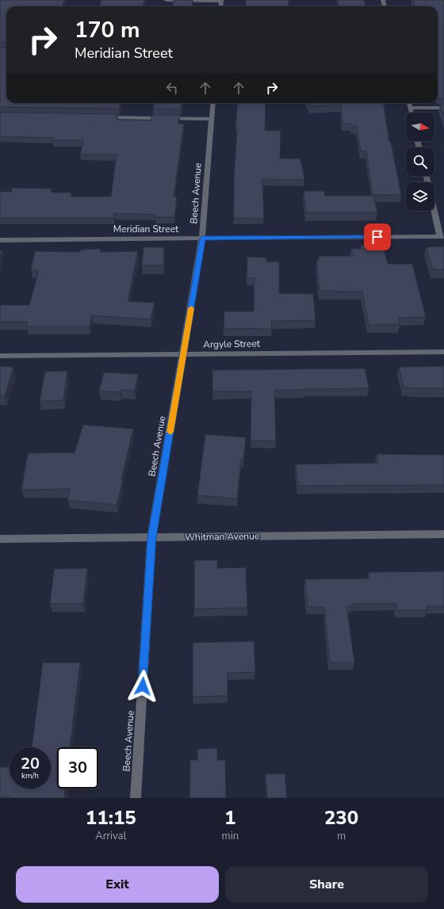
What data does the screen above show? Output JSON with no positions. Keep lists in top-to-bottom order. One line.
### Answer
{"streets":{"street":["Beech Avenue","Meridian Street","Argyle Street","Whitman Avenue"]},"crossings":[["Beech Avenue","Meridian Street"],["Beech Avenue","Argyle Street"],["Beech Avenue","Whitman Avenue"]],"north":"right","page":{"turn":["170 m","Meridian Street"],"speed":"20 km/h","limit":"30","eta":["11:15","Arrival","1","min","230","m"],"buttons":["Exit","Share"]}}
